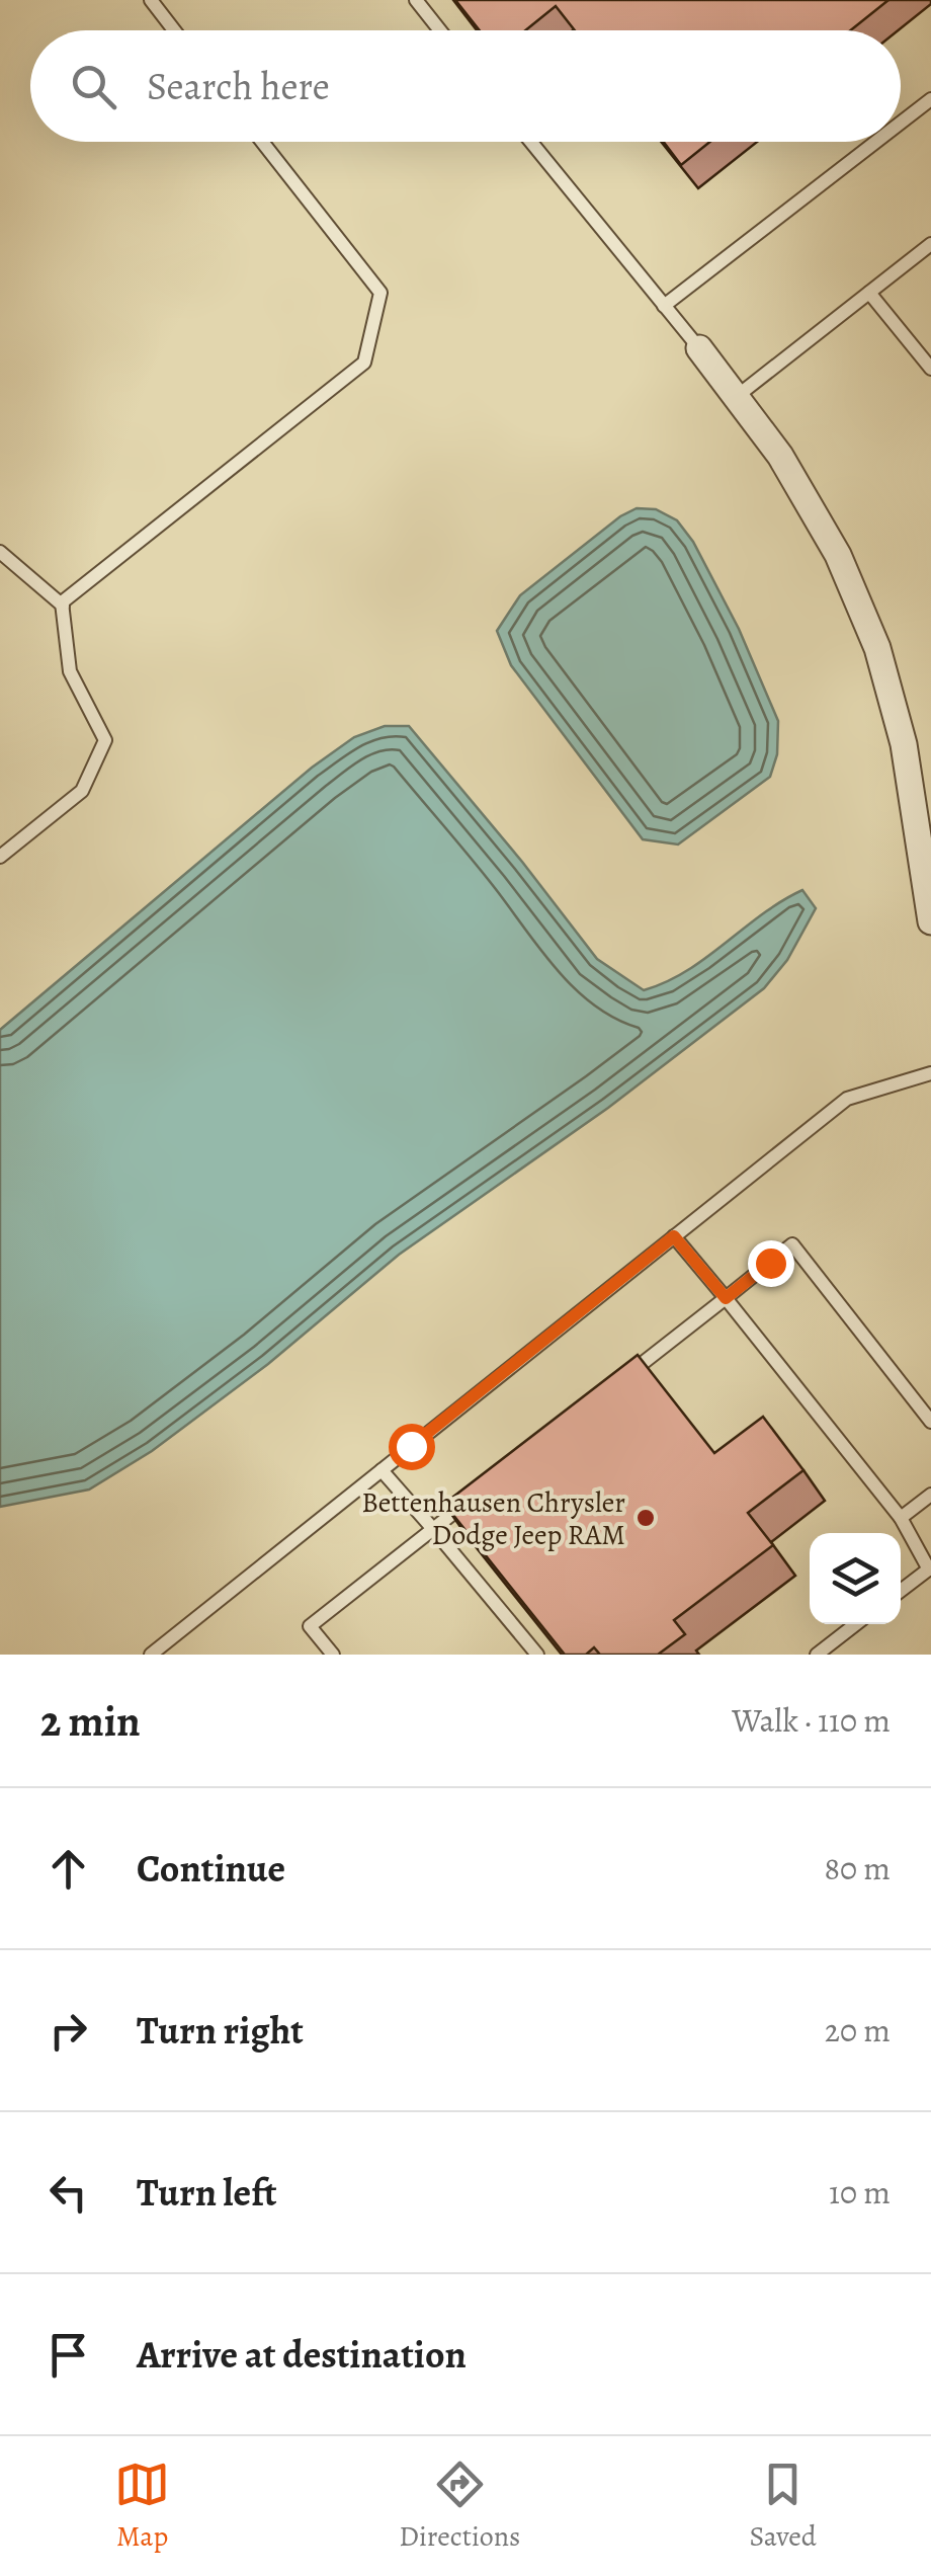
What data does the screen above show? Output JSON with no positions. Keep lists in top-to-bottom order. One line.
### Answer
{"places":["Bettenhausen Chrysler Dodge Jeep RAM"],"page":{"search":"Search here","heading":["2 min","Walk · 110 m"],"list":[["Continue","80 m"],["Turn right","20 m"],["Turn left","10 m"],"Arrive at destination"],"nav":["Map","Directions","Saved"]}}
